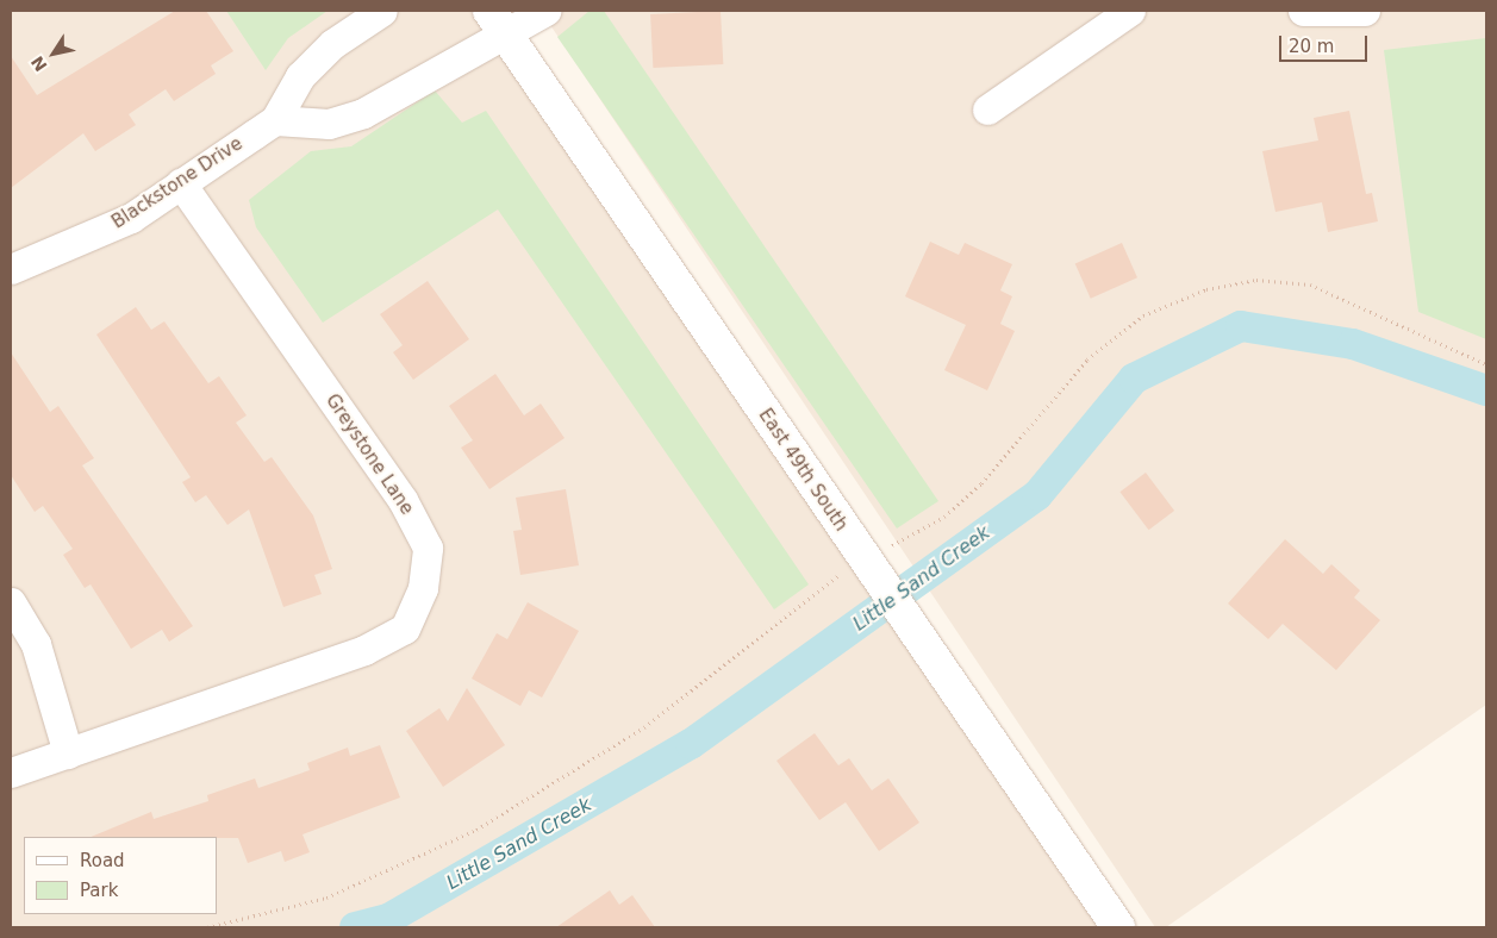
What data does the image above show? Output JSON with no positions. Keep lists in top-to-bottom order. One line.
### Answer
{"streets":{"street":["Blackstone Drive","Greystone Lane","East 49th South"]},"crossings":[["Blackstone Drive","Greystone Lane"]],"water":["Little Sand Creek"],"legend":["Road","Park"],"scale_bar":"20 m","north":"bottom left"}
